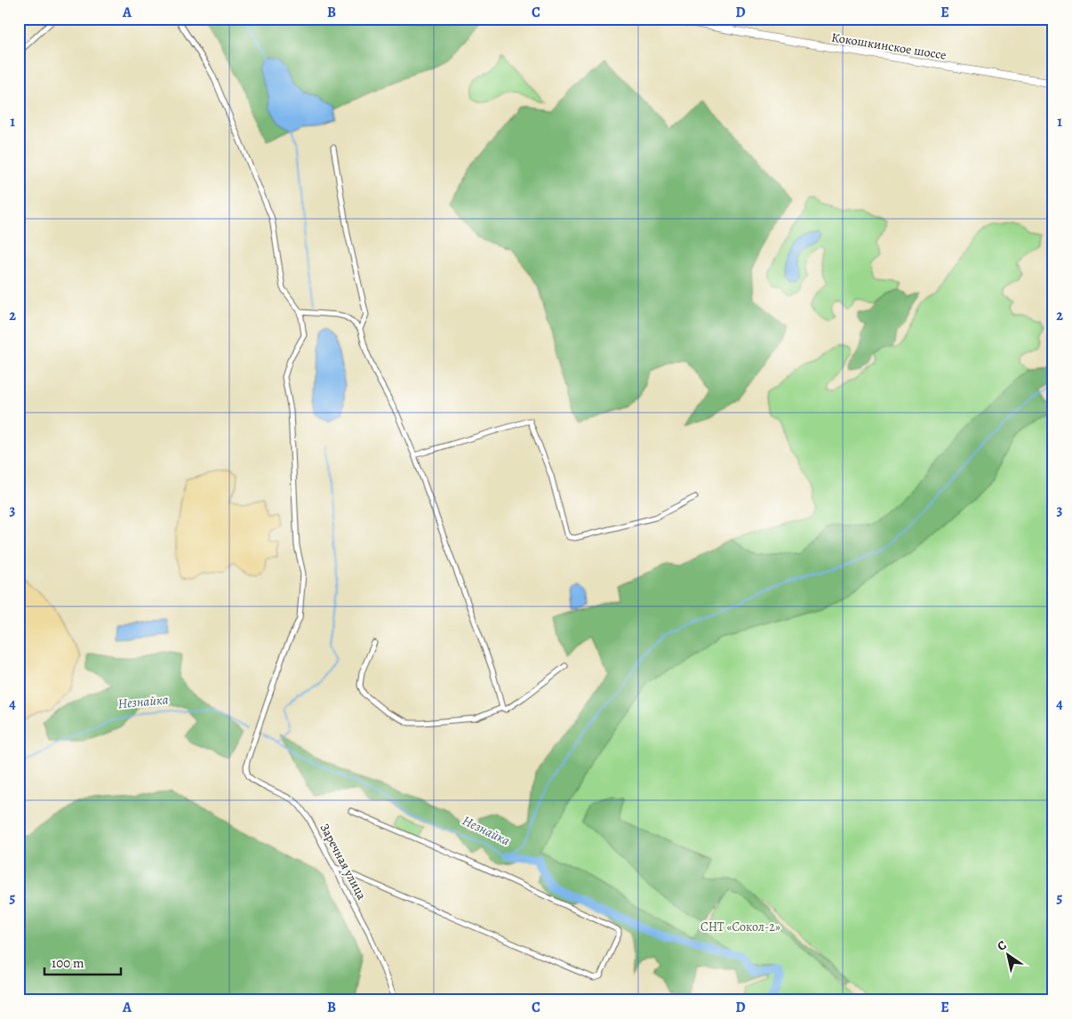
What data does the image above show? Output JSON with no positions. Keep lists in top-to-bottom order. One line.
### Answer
{"streets":{"main road":["Кокошкинское шоссе"],"street":["Заречная улица"]},"water":["Незнайка"],"parks":["СНТ «Сокол-2»"],"scale_bar":"100 m","north":"top left","grid":{"columns":["A","B","C","D","E"],"rows":["1","2","3","4","5"]}}
